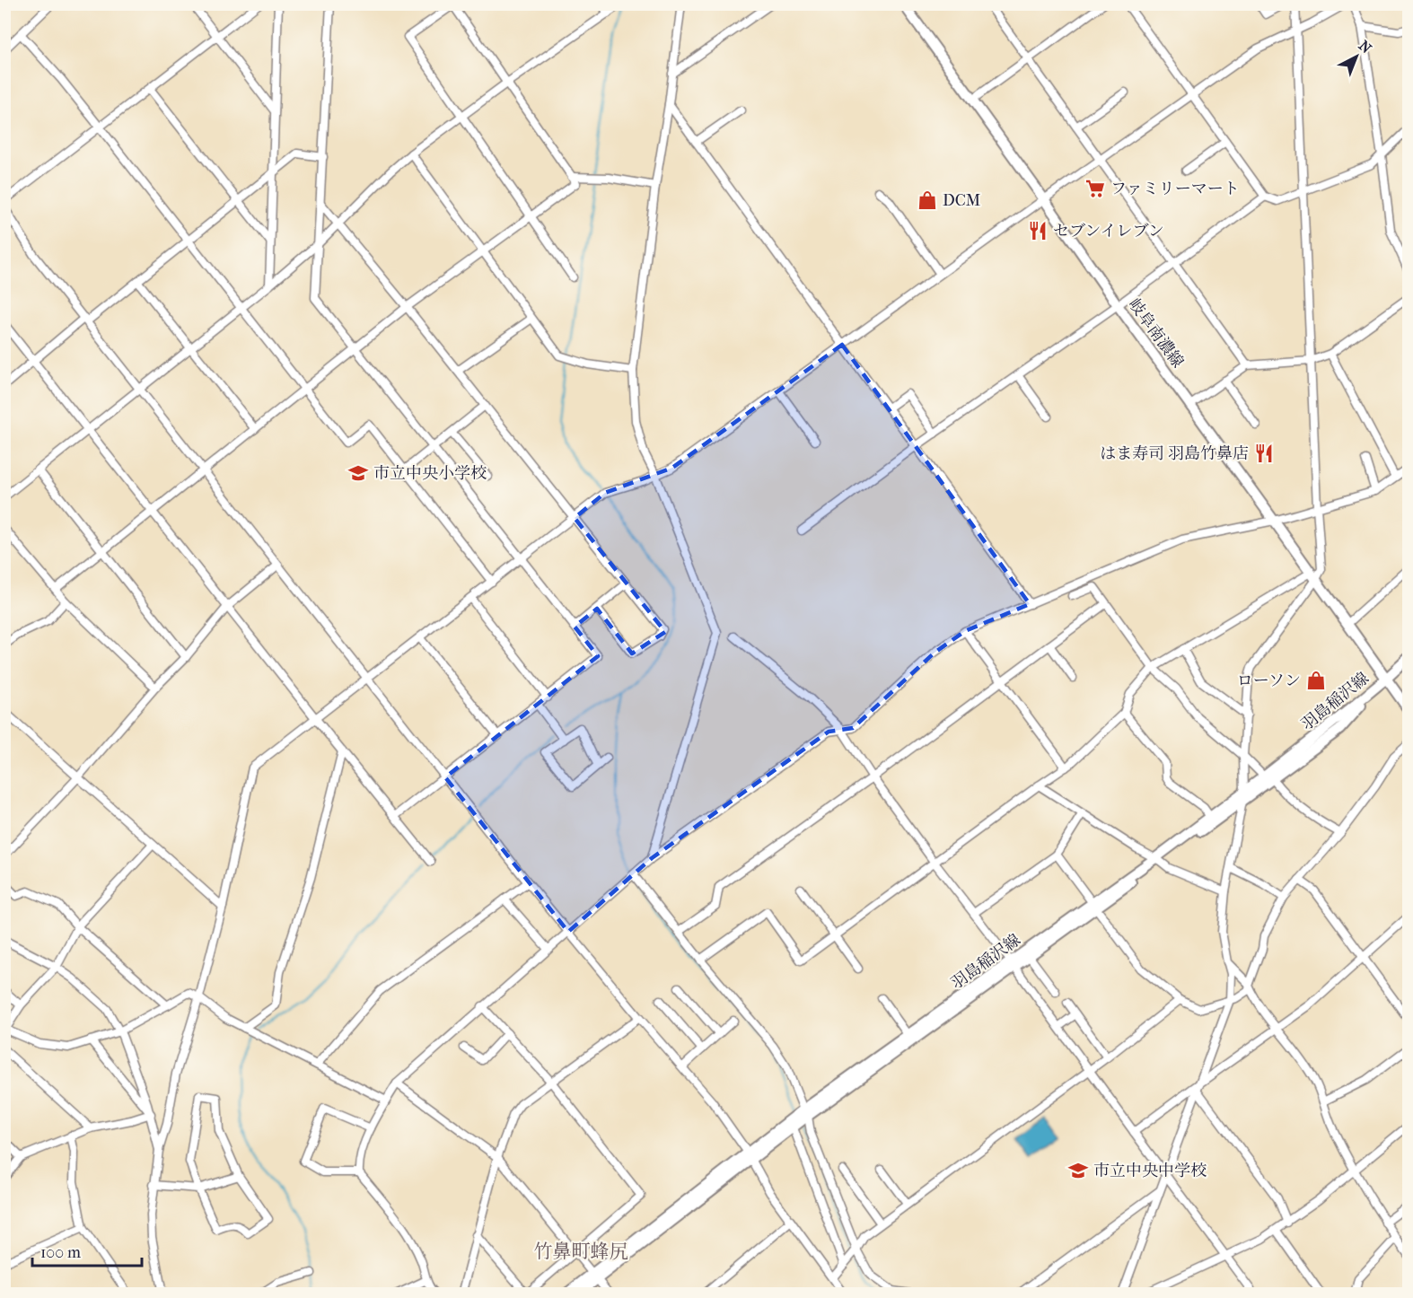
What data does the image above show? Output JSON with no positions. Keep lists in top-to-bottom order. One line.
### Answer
{"streets":{"main road":["岐阜南濃線","羽島稲沢線"]},"crossings":[["岐阜南濃線","羽島稲沢線"]],"districts":["竹鼻町蜂尻"],"places":{"supermarket":["ファミリーマート"],"shop":["DCM","ローソン"],"restaurant":["セブンイレブン","はま寿司 羽島竹鼻店"],"school or university":["市立中央小学校","市立中央中学校"]},"scale_bar":"100 m","north":"top right"}
